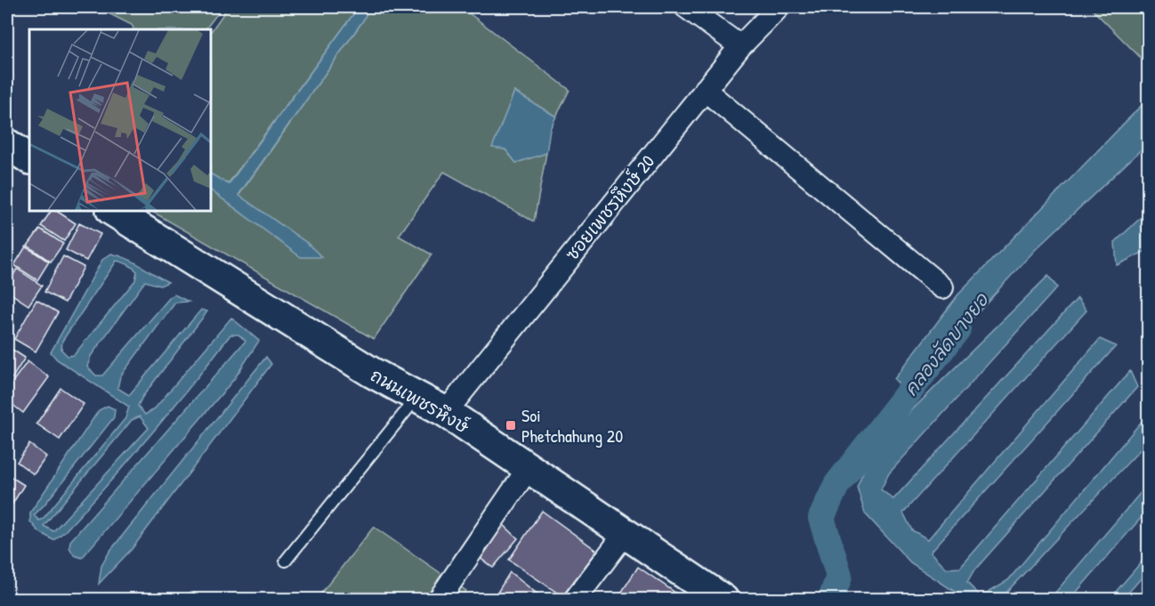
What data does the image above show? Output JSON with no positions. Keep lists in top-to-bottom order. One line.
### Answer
{"streets":{"main road":["ถนนเพชรหึงษ์"],"street":["ซอยเพชรหึงษ์ 20"]},"crossings":[["ซอยเพชรหึงษ์ 20","ถนนเพชรหึงษ์"]],"water":["คลองลัดบางยอ"],"places":{"transit":["Soi Phetchahung 20"]}}
